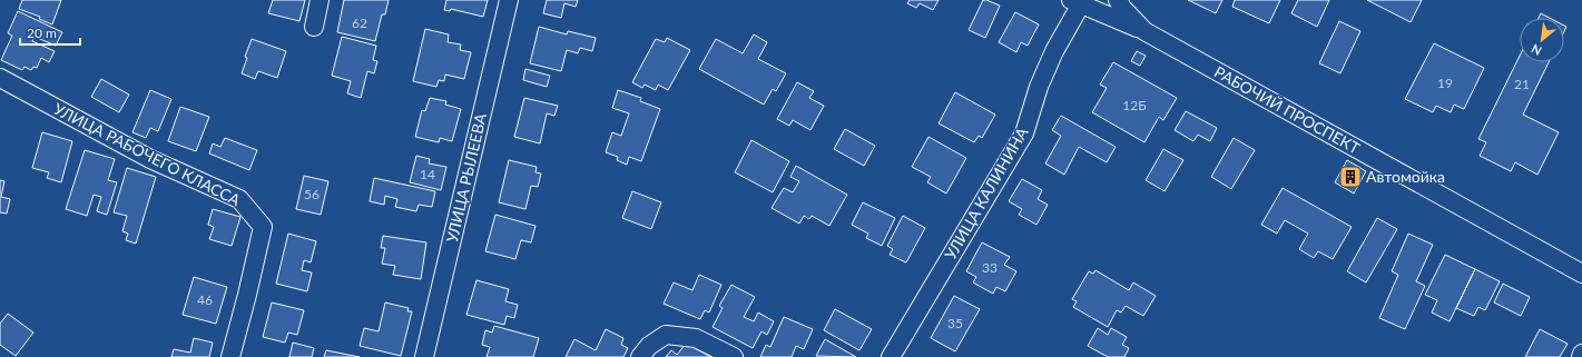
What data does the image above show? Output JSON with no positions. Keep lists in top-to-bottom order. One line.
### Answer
{"streets":{"street":["РАБОЧИЙ ПРОСПЕКТ","УЛИЦА РАБОЧЕГО КЛАССА","УЛИЦА РЫЛЕЕВА","УЛИЦА КАЛИНИНА"]},"places":{"building":["Автомойка"]},"house_numbers":["62","19","21","12Б","14","56","33","46","35"],"scale_bar":"20 m","north":"bottom left"}
